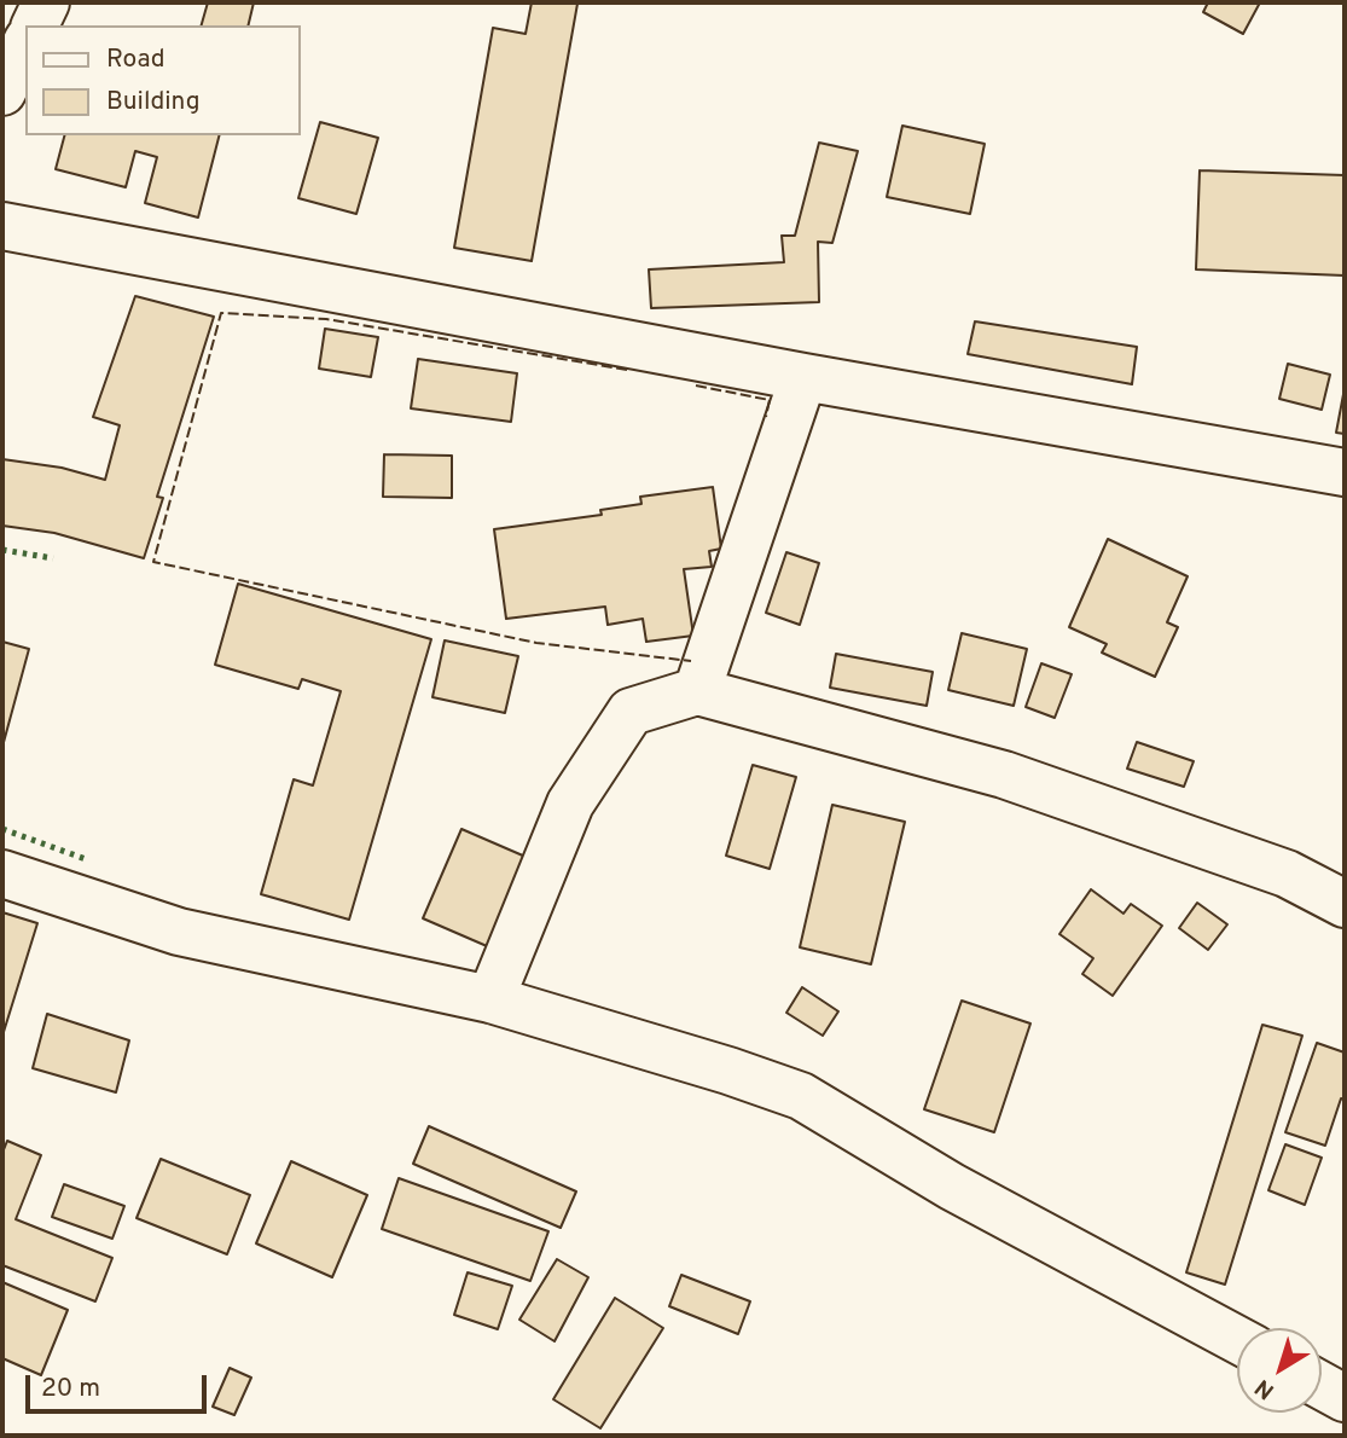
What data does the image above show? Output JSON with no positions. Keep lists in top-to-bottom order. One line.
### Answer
{"legend":["Road","Building"],"scale_bar":"20 m","north":"bottom left"}
